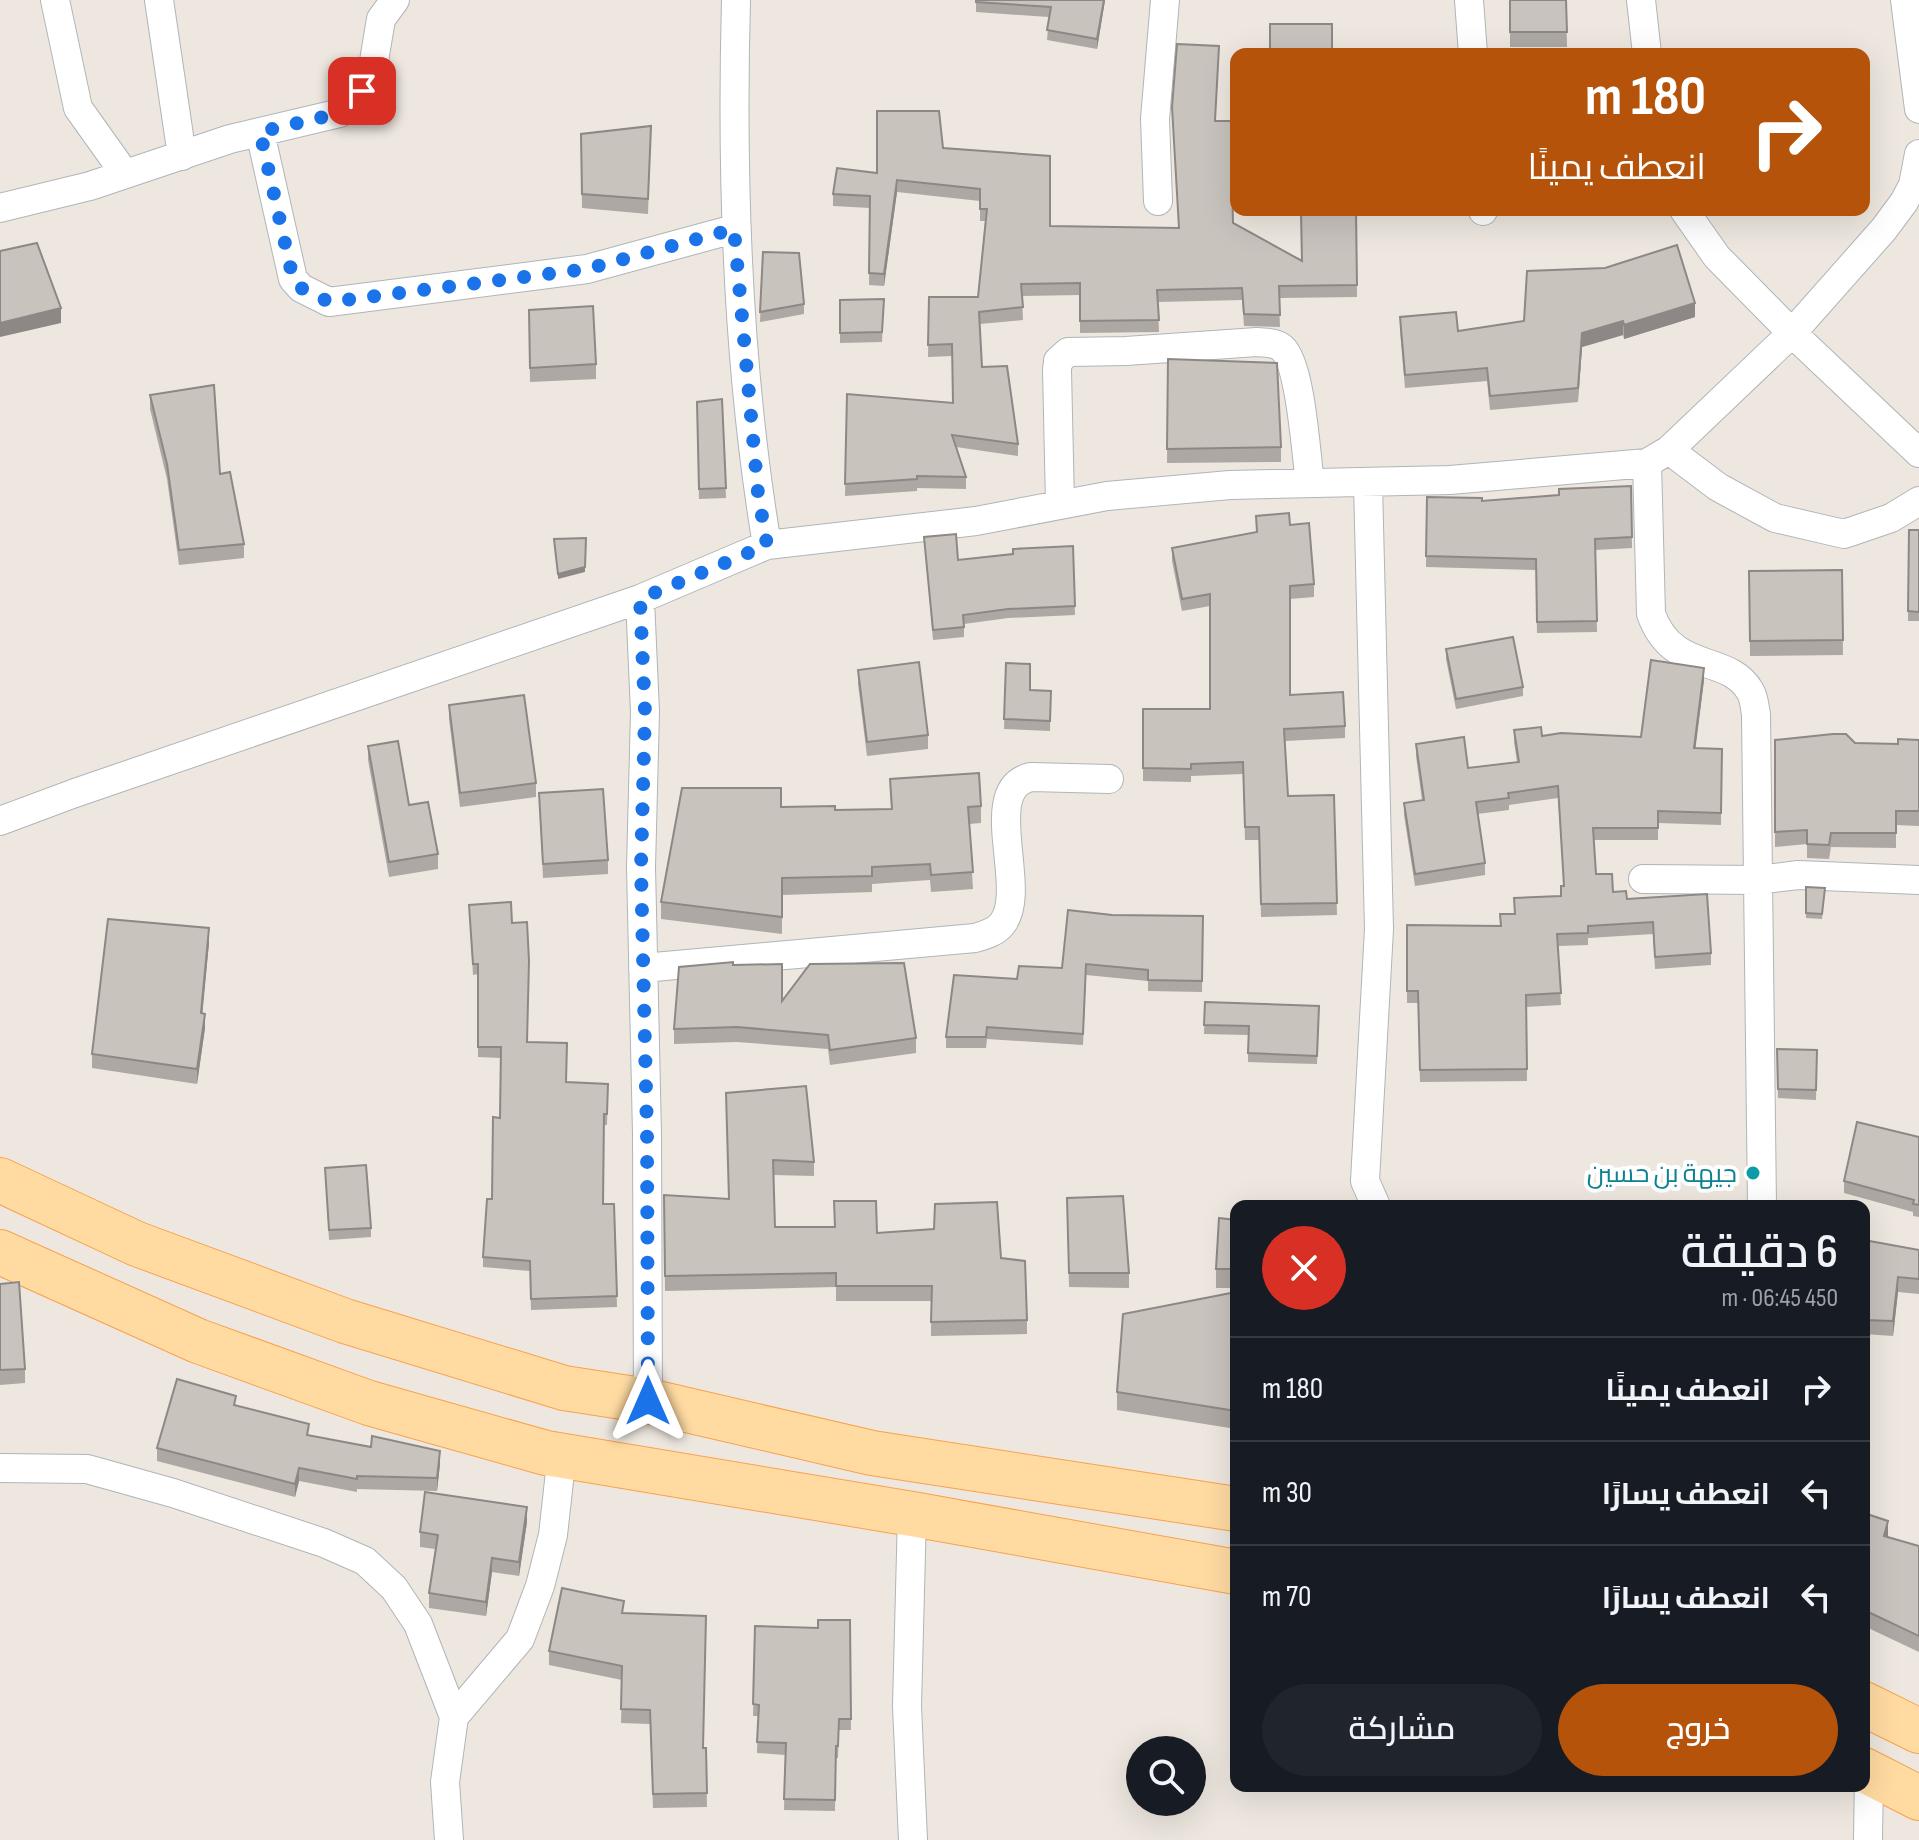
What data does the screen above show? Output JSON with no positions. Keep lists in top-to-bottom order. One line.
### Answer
{"places":["جيهة بن حسين"],"page":{"turn":["180 m","انعطف يمينًا"],"heading":["6 دقيقة","450 m · 06:45"],"list":[{"name":"انعطف يمينًا","value":"180 m"},{"name":"انعطف يسارًا","value":"30 m"},{"name":"انعطف يسارًا","value":"70 m"}],"buttons":["خروج","مشاركة"]}}
